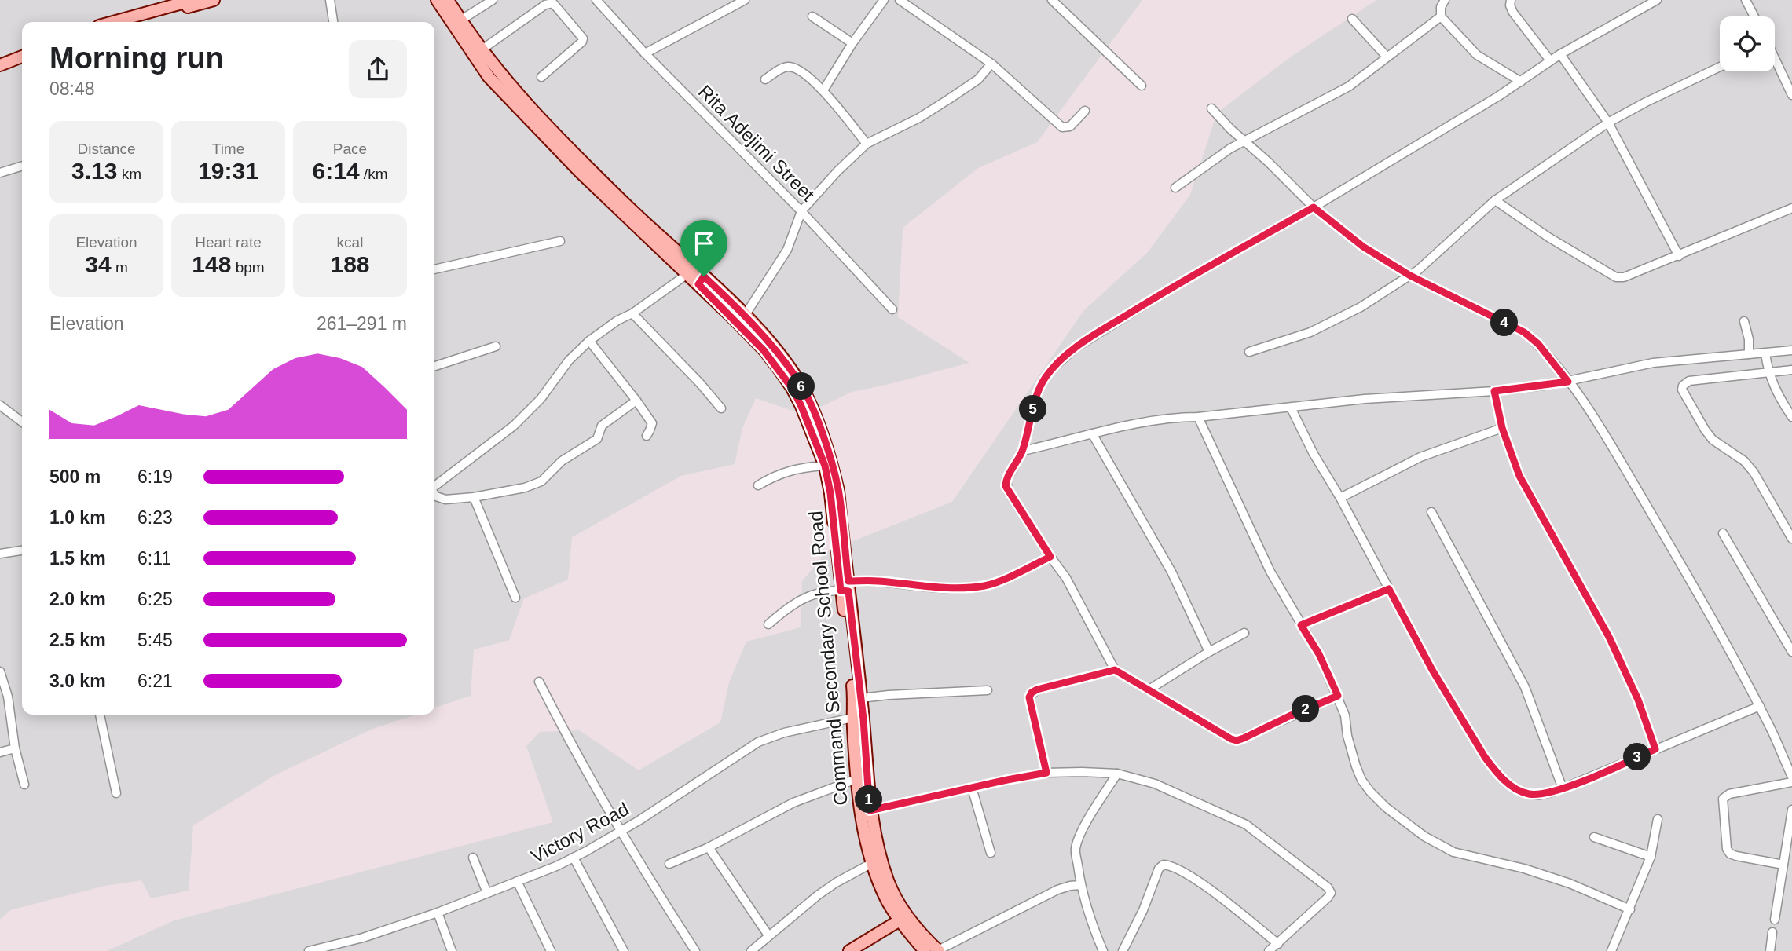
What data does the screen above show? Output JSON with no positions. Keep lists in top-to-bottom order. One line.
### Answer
{"streets":{"main road":["Command Secondary School Road"],"street":["Rita Adejimi Street","Victory Road"]},"crossings":[["Command Secondary School Road","Victory Road"]],"page":{"heading":["Morning run","08:48"],"stats":[["Distance","3.13 km"],["Time","19:31"],["Pace","6:14 /km"],["Elevation","34 m"],["Heart rate","148 bpm"],["kcal","188"]],"chart":["Elevation","261–291 m"],"pins":["4","6","5","2","3","1"],"list":[{"name":"500 m","note":"6:19"},{"name":"1.0 km","note":"6:23"},{"name":"1.5 km","note":"6:11"},{"name":"2.0 km","note":"6:25"},{"name":"2.5 km","note":"5:45"},{"name":"3.0 km","note":"6:21"}]}}
